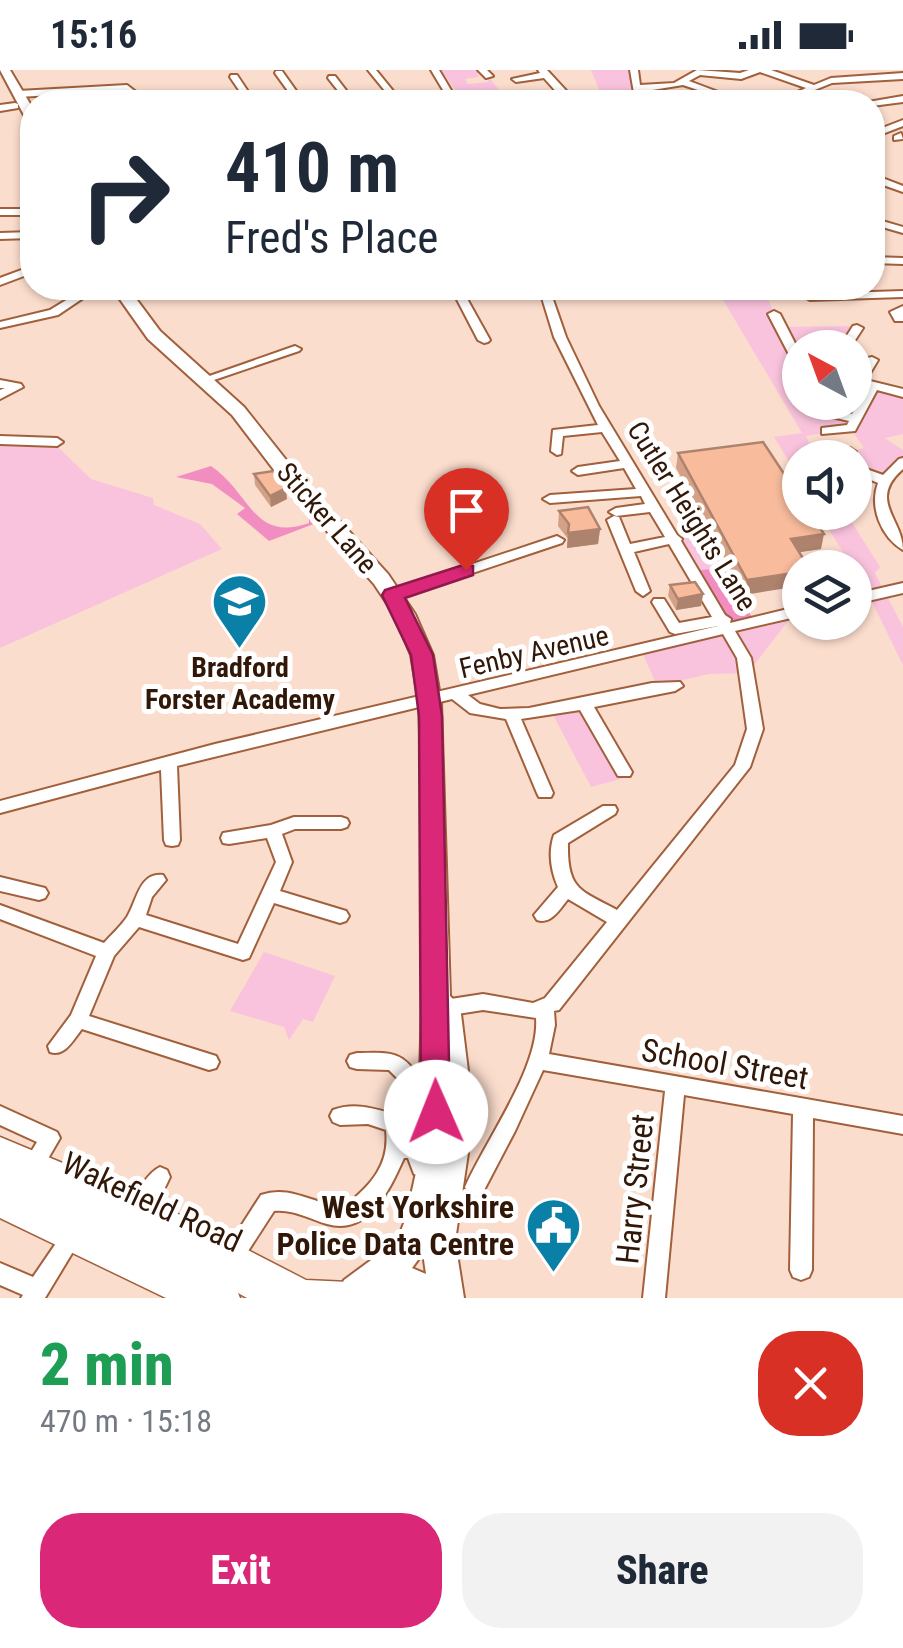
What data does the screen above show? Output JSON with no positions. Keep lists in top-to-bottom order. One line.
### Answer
{"streets":{"highway":["Sticker Lane"],"main road":["Wakefield Road"],"street":["Cutler Heights Lane","Fenby Avenue","School Street","Harry Street"]},"crossings":[["Cutler Heights Lane","Fenby Avenue"],["Sticker Lane","Fenby Avenue"],["School Street","Harry Street"]],"places":{"school or university":["Bradford Forster Academy"],"public building":["West Yorkshire Police Data Centre"]},"north":"top left","page":{"status":"15:16","turn":["410 m","Fred's Place"],"heading":["2 min","470 m · 15:18"],"buttons":["Exit","Share"]}}
